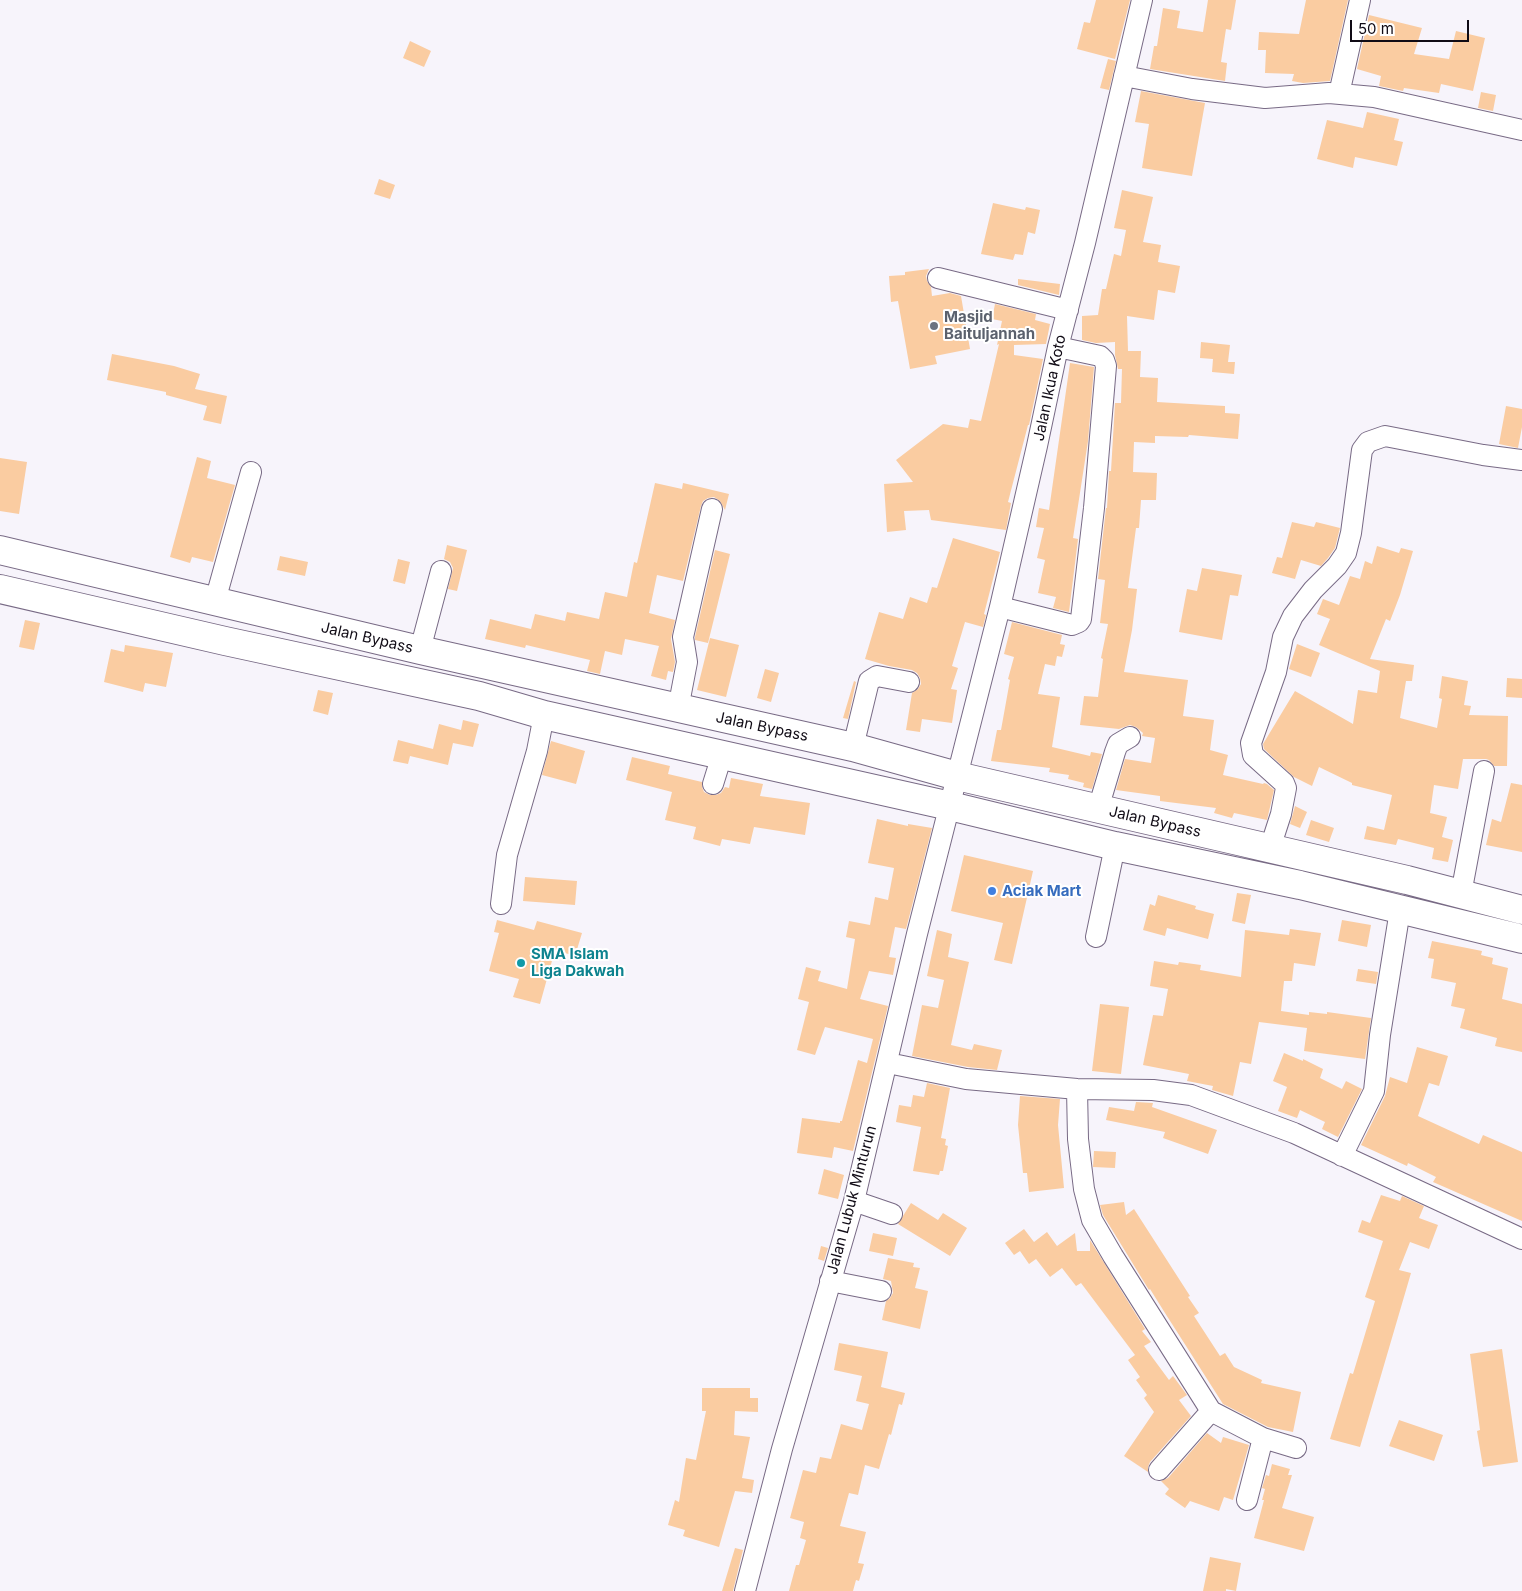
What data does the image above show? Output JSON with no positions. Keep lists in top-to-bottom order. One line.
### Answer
{"streets":{"highway":["Jalan Bypass"],"street":["Jalan Ikua Koto","Jalan Lubuk Minturun"]},"crossings":[["Jalan Ikua Koto","Jalan Bypass"],["Jalan Ikua Koto","Jalan Lubuk Minturun"]],"places":["Masjid Baituljannah","Aciak Mart","SMA Islam Liga Dakwah"],"scale_bar":"50 m"}
